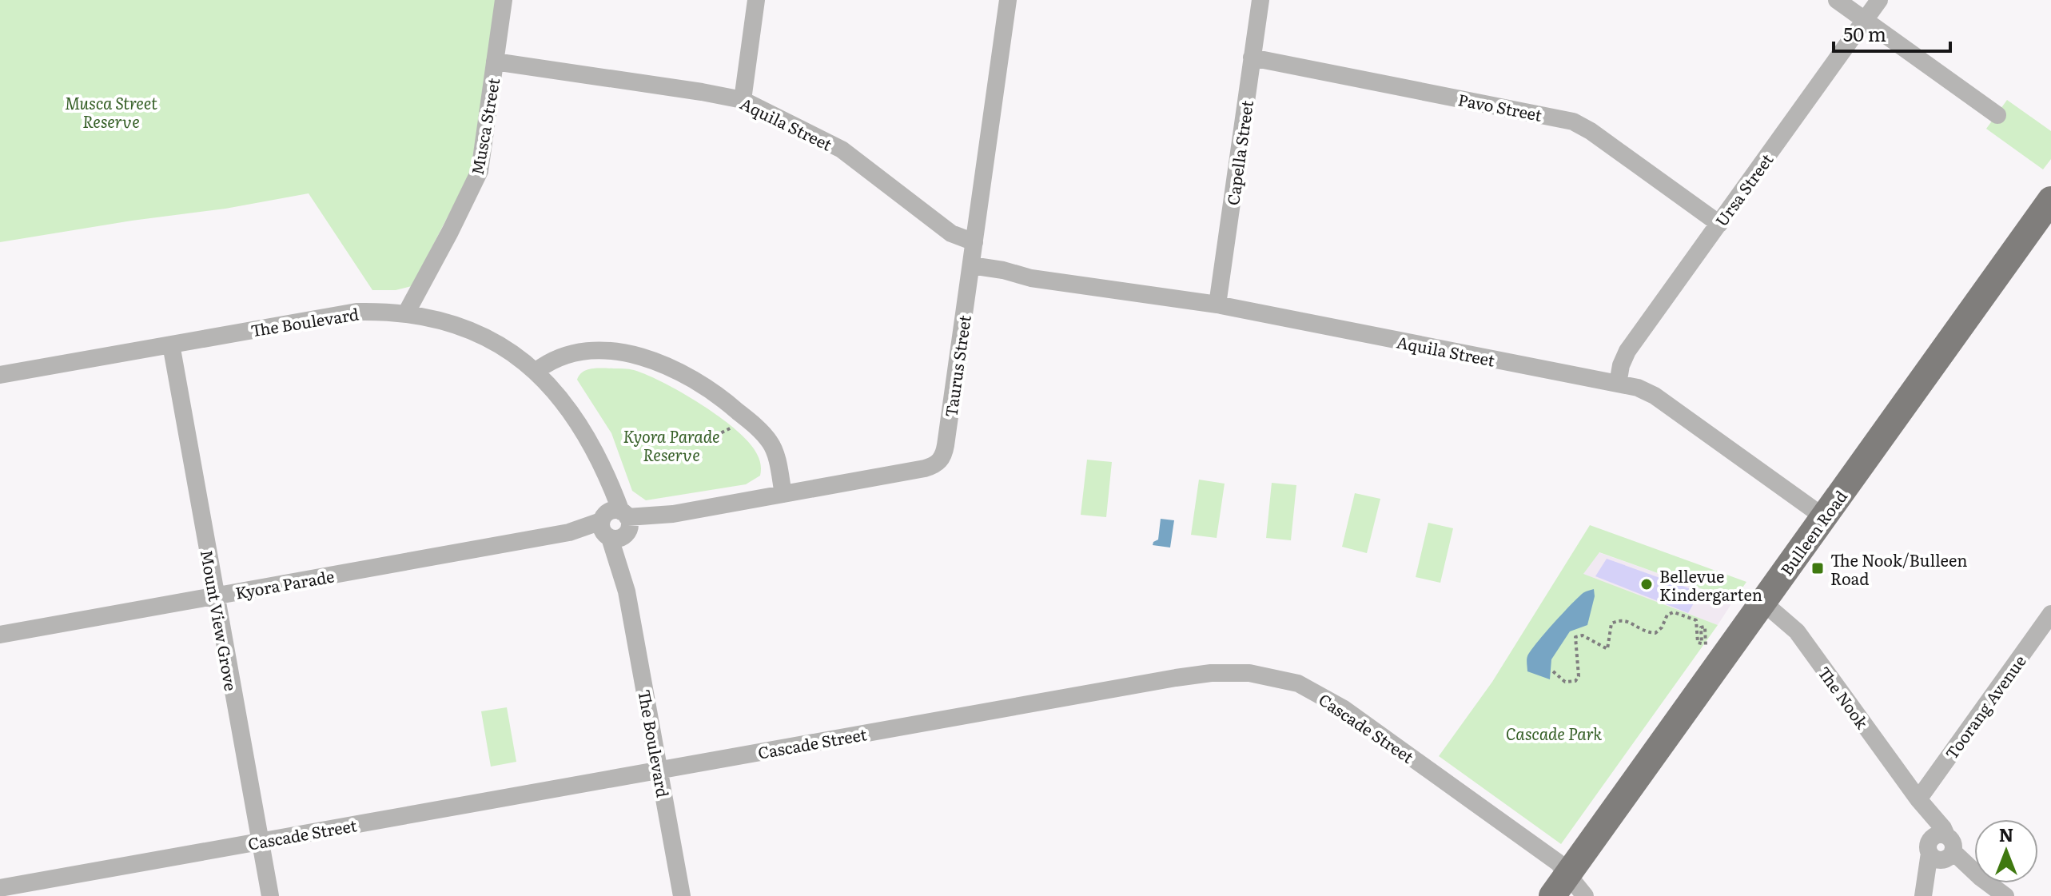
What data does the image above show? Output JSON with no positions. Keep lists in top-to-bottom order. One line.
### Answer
{"streets":{"main road":["Bulleen Road"],"street":["Pavo Street","Aquila Street","Musca Street","Capella Street","Ursa Street","The Boulevard","Taurus Street","Kyora Parade","Mount View Grove","The Nook","Toorang Avenue","Cascade Street"]},"crossings":[["Pavo Street","Capella Street"],["Pavo Street","Ursa Street"],["Aquila Street","Musca Street"],["Aquila Street","Capella Street"],["Aquila Street","Ursa Street"],["Aquila Street","Taurus Street"],["Aquila Street","Bulleen Road"],["Musca Street","The Boulevard"],["The Boulevard","Taurus Street"],["The Boulevard","Kyora Parade"],["The Boulevard","Mount View Grove"],["The Boulevard","Cascade Street"],["Taurus Street","Kyora Parade"],["Bulleen Road","The Nook"],["Bulleen Road","Cascade Street"],["Kyora Parade","Mount View Grove"],["Mount View Grove","Cascade Street"],["The Nook","Toorang Avenue"]],"parks":["Musca Street Reserve","Kyora Parade Reserve","Cascade Park"],"places":{"transit":["The Nook/Bulleen Road"],"other":["Bellevue Kindergarten"]},"scale_bar":"50 m","north":"top"}
